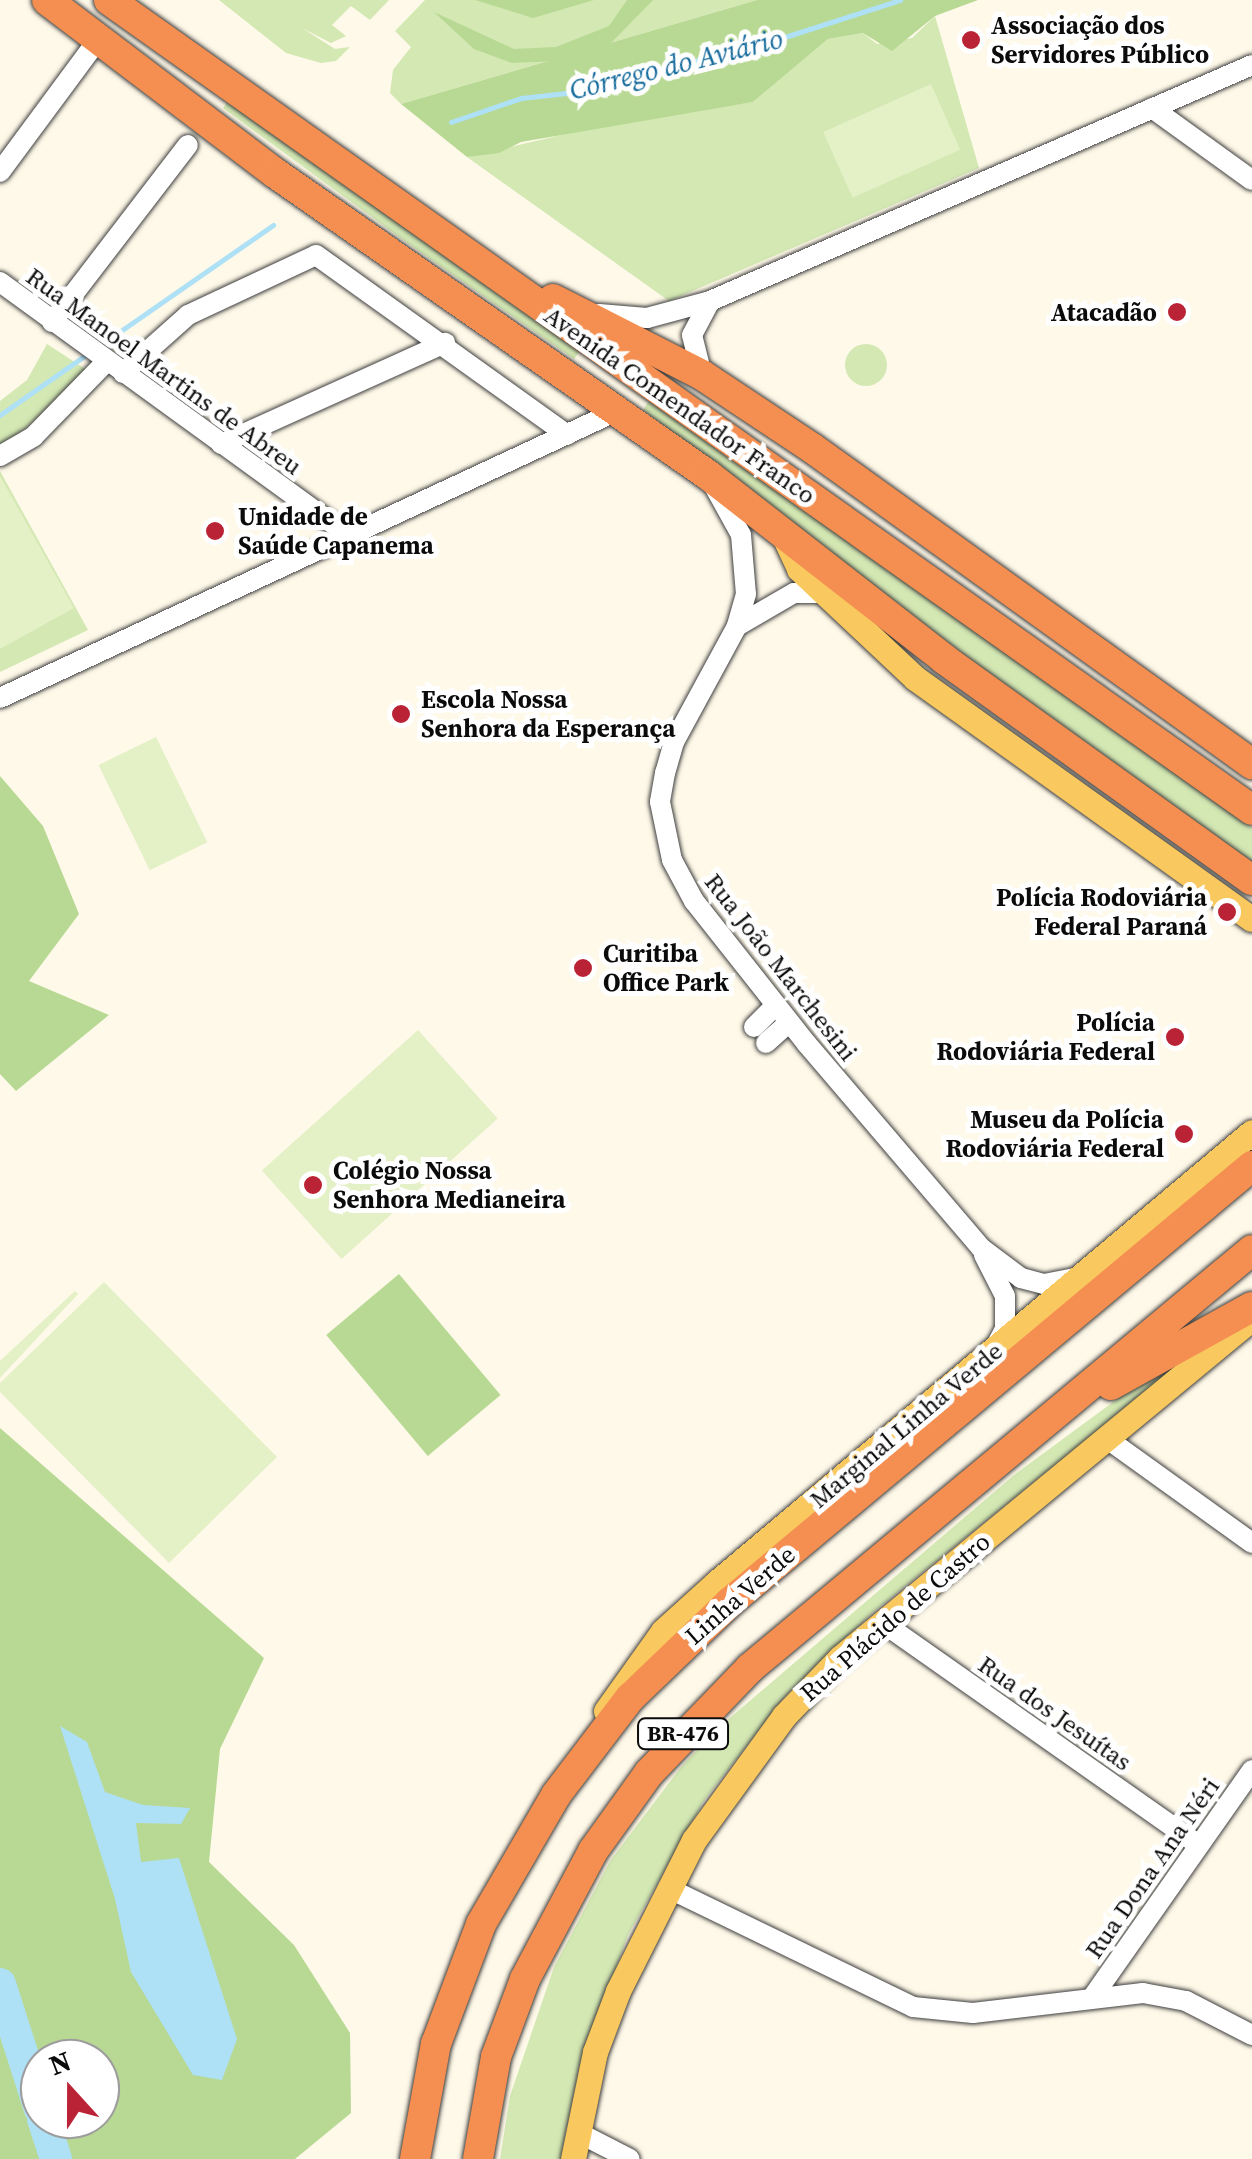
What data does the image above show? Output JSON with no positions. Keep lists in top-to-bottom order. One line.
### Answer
{"streets":{"highway":["Avenida Comendador Franco","Linha Verde","BR-476"],"main road":["Marginal Linha Verde","Rua Plácido de Castro"],"street":["Rua Manoel Martins de Abreu","Rua João Marchesini","Rua dos Jesuítas","Rua Dona Ana Néri"]},"crossings":[["Avenida Comendador Franco","Rua João Marchesini"],["Rua João Marchesini","Marginal Linha Verde"],["Marginal Linha Verde","Linha Verde"],["Rua Plácido de Castro","Rua dos Jesuítas"],["Rua dos Jesuítas","Rua Dona Ana Néri"]],"water":["Córrego do Aviário"],"places":["Associação dos Servidores Público","Atacadão","Unidade de Saúde Capanema","Escola Nossa Senhora da Esperança","Polícia Rodoviária Federal Paraná","Curitiba Office Park","Polícia Rodoviária Federal","Museu da Polícia Rodoviária Federal","Colégio Nossa Senhora Medianeira"],"north":"top"}
